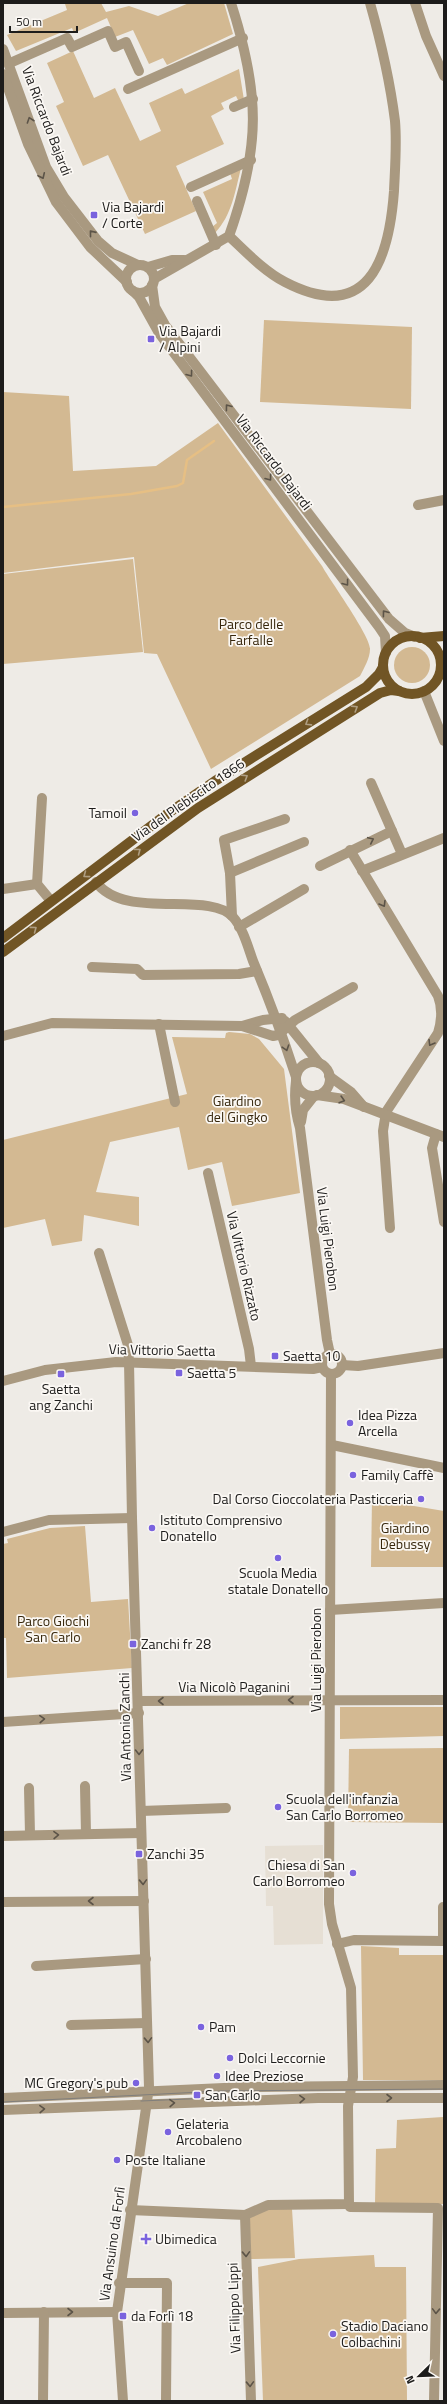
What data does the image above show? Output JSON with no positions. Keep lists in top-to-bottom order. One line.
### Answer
{"streets":{"main road":["Via del Plebiscito 1866"],"street":["Via Riccardo Bajardi","Via Luigi Pierobon","Via Vittorio Rizzato","Via Vittorio Saetta","Via Nicolò Paganini","Via Antonio Zanchi","Via Ansuino da Forlì","Via Filippo Lippi"]},"crossings":[["Via Riccardo Bajardi","Via del Plebiscito 1866"],["Via Luigi Pierobon","Via Vittorio Saetta"],["Via Luigi Pierobon","Via Nicolò Paganini"],["Via Luigi Pierobon","Via Filippo Lippi"],["Via Vittorio Rizzato","Via Vittorio Saetta"],["Via Vittorio Saetta","Via Antonio Zanchi"],["Via Nicolò Paganini","Via Antonio Zanchi"],["Via Antonio Zanchi","Via Ansuino da Forlì"]],"one_way":["Via Nicolò Paganini","Via Filippo Lippi"],"parks":["Parco delle Farfalle","Giardino del Gingko","Giardino Debussy","Parco Giochi San Carlo"],"places":{"transit":["Via Bajardi / Corte","Via Bajardi / Alpini","Saetta 10","Saetta 5","Saetta ang Zanchi","Zanchi fr 28","Zanchi 35","San Carlo","da Forlì 18"],"other":["Tamoil","Idea Pizza Arcella","Family Caffè","Dal Corso Cioccolateria Pasticceria","Istituto Comprensivo Donatello","Scuola Media statale Donatello","Scuola dell'infanzia San Carlo Borromeo","Chiesa di San Carlo Borromeo","Pam","Dolci Leccornie","Idee Preziose","MC Gregory's pub","Gelateria Arcobaleno","Poste Italiane","Stadio Daciano Colbachini"],"health":["Ubimedica"]},"scale_bar":"50 m","north":"bottom left"}
